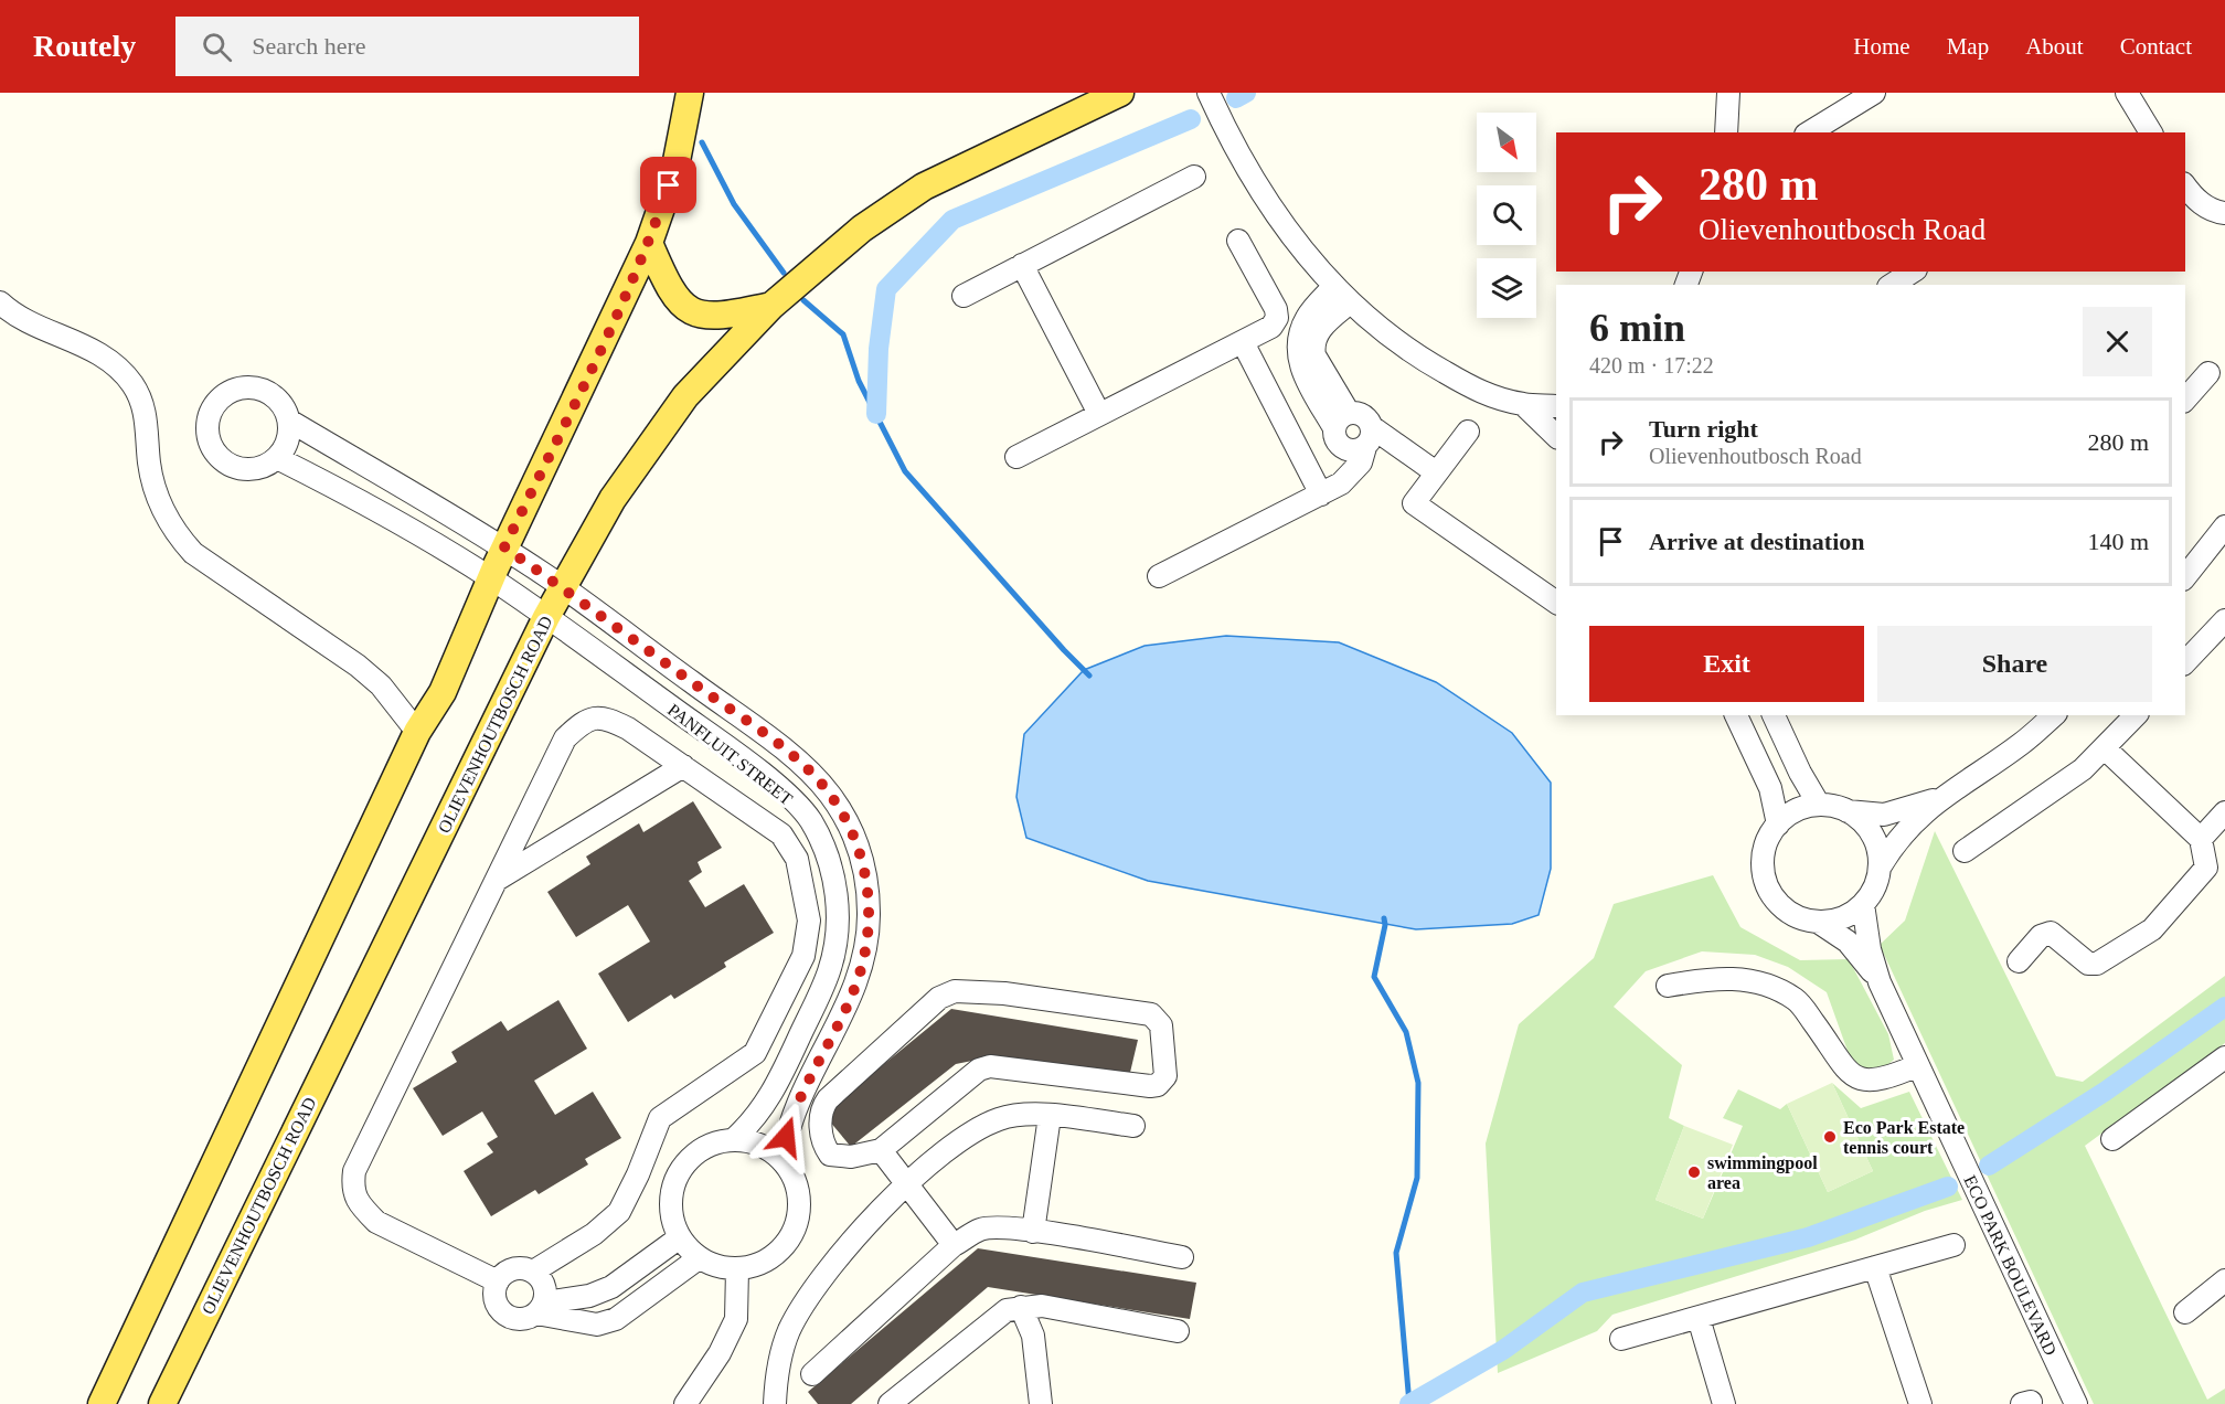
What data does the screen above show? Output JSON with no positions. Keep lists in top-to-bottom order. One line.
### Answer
{"streets":{"main road":["OLIEVENHOUTBOSCH ROAD"],"street":["PANFLUIT STREET","ECO PARK BOULEVARD"]},"crossings":[["OLIEVENHOUTBOSCH ROAD","PANFLUIT STREET"]],"places":["Eco Park Estate tennis court","swimmingpool area"],"north":"bottom right","page":{"header":"Routely","search":"Search here","nav":["Home","Map","About","Contact"],"turn":["280 m","Olievenhoutbosch Road"],"heading":["6 min","420 m · 17:22"],"list":[{"name":"Turn right","note":"Olievenhoutbosch Road","value":"280 m"},{"name":"Arrive at destination","value":"140 m"}],"buttons":["Exit","Share"]}}
